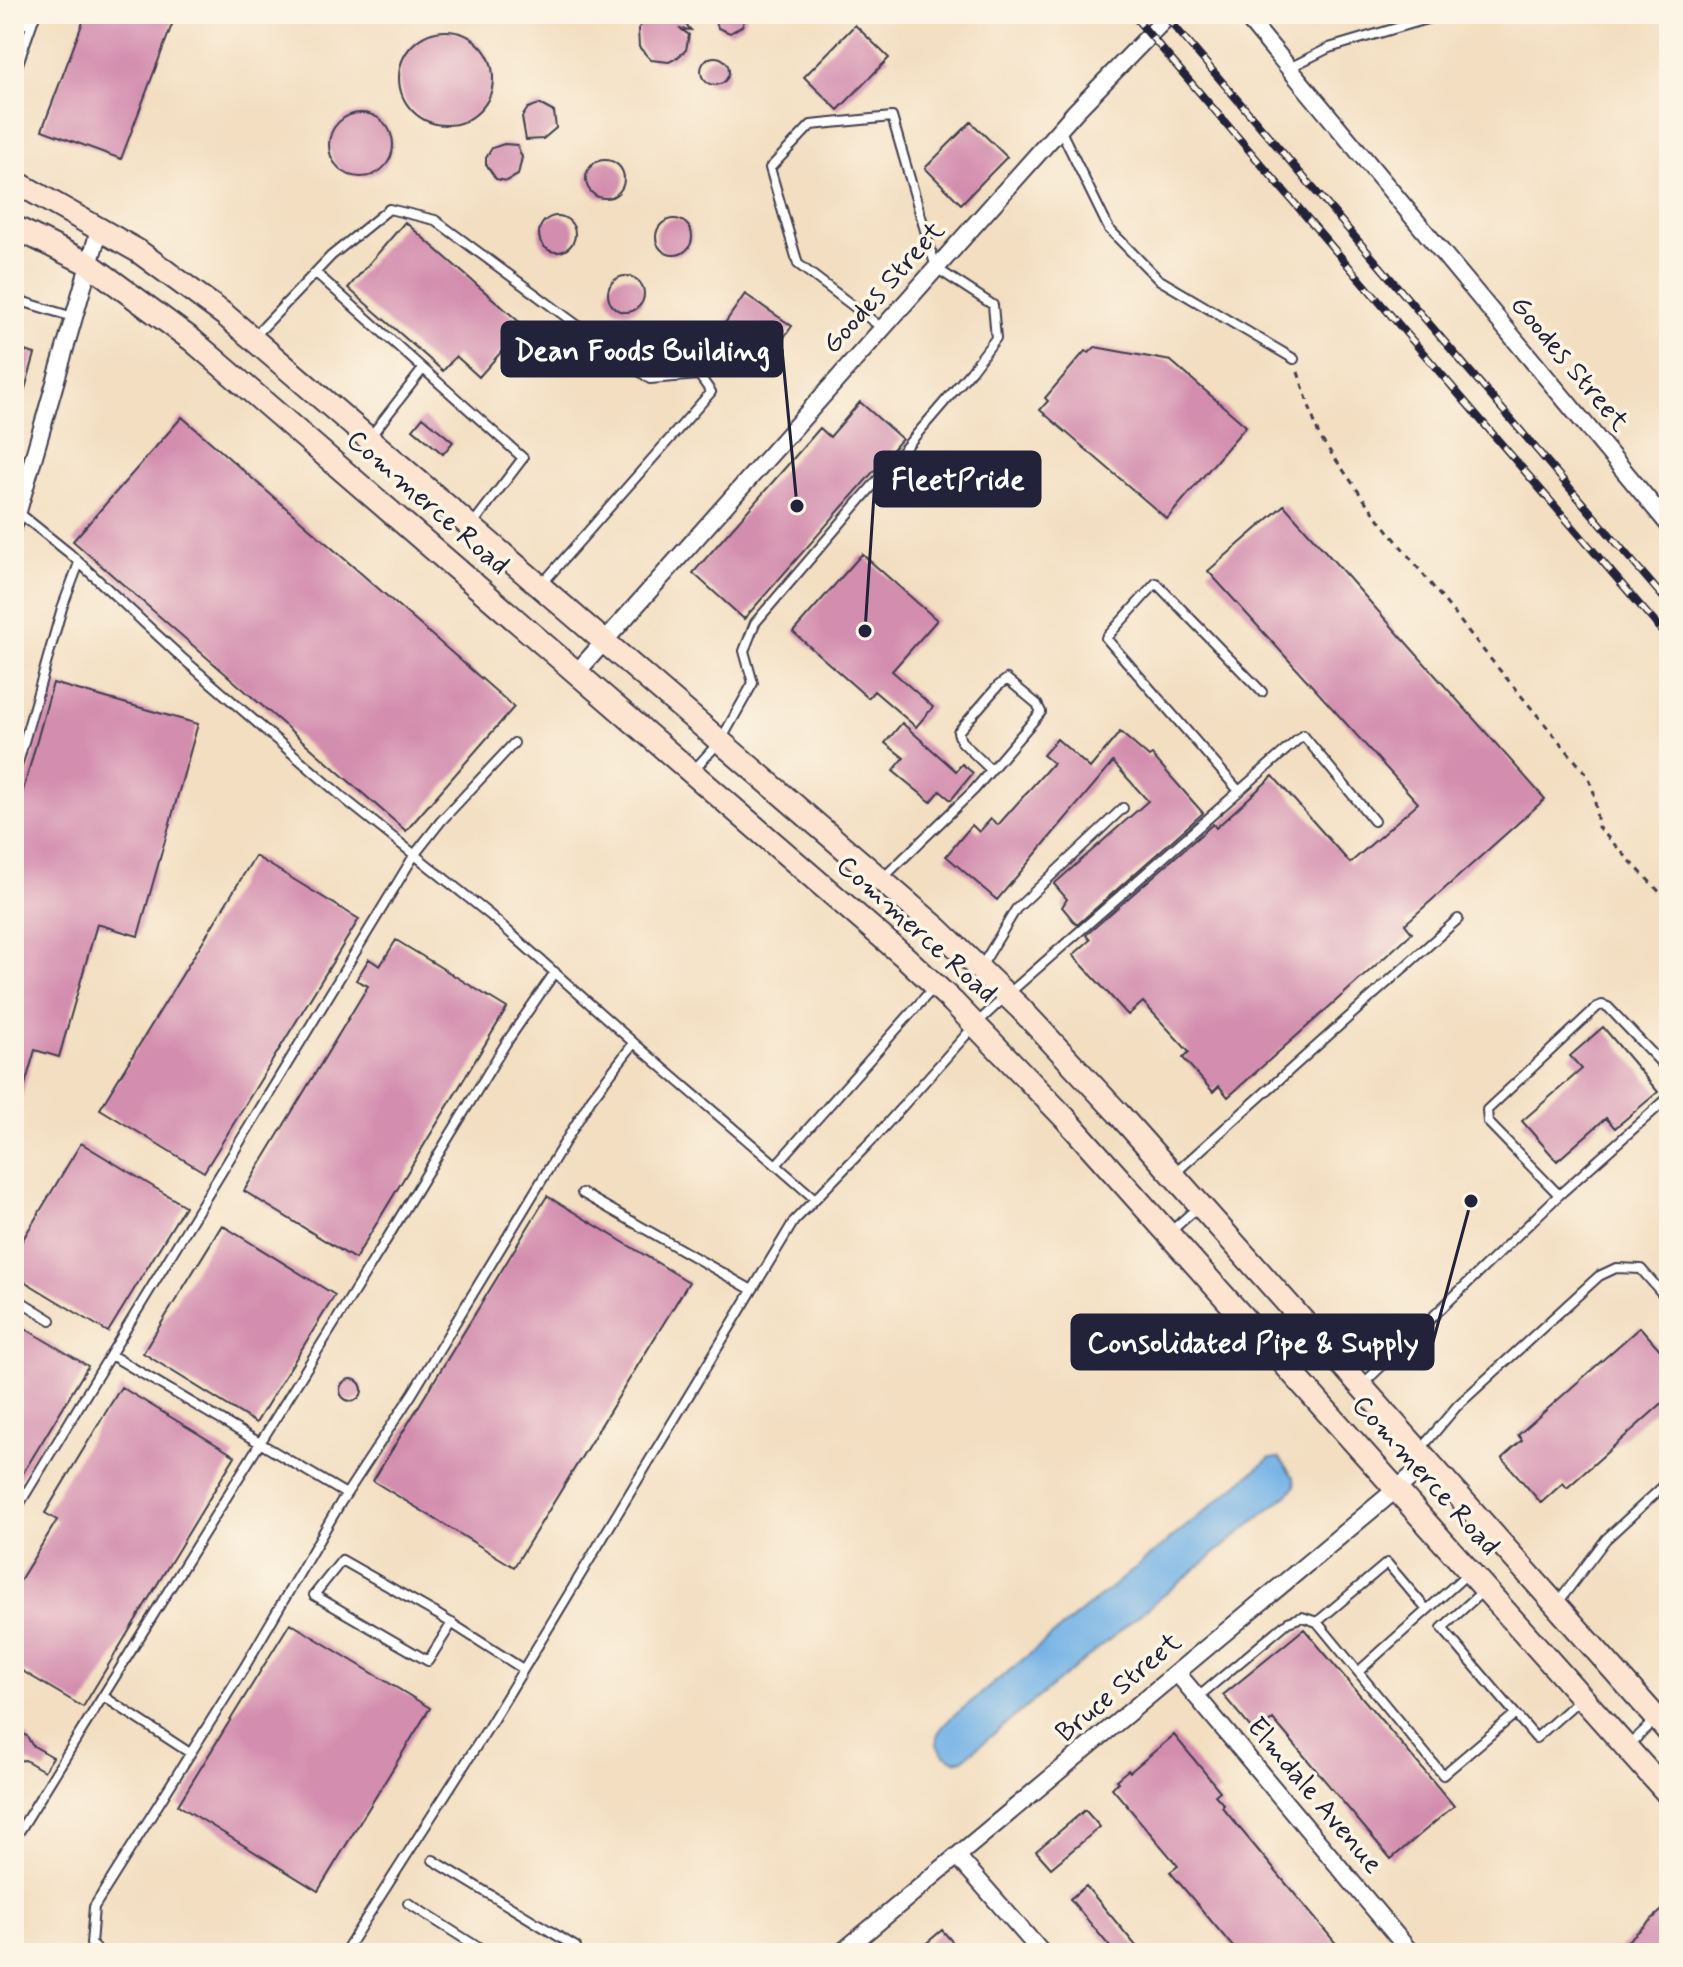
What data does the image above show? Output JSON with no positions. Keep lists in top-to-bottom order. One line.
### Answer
{"streets":{"main road":["Commerce Road"],"street":["Goodes Street","Bruce Street","Elmdale Avenue"]},"crossings":[["Goodes Street","Commerce Road"],["Commerce Road","Bruce Street"],["Bruce Street","Elmdale Avenue"]],"places":["Dean Foods Building","FleetPride","Consolidated Pipe & Supply"]}
